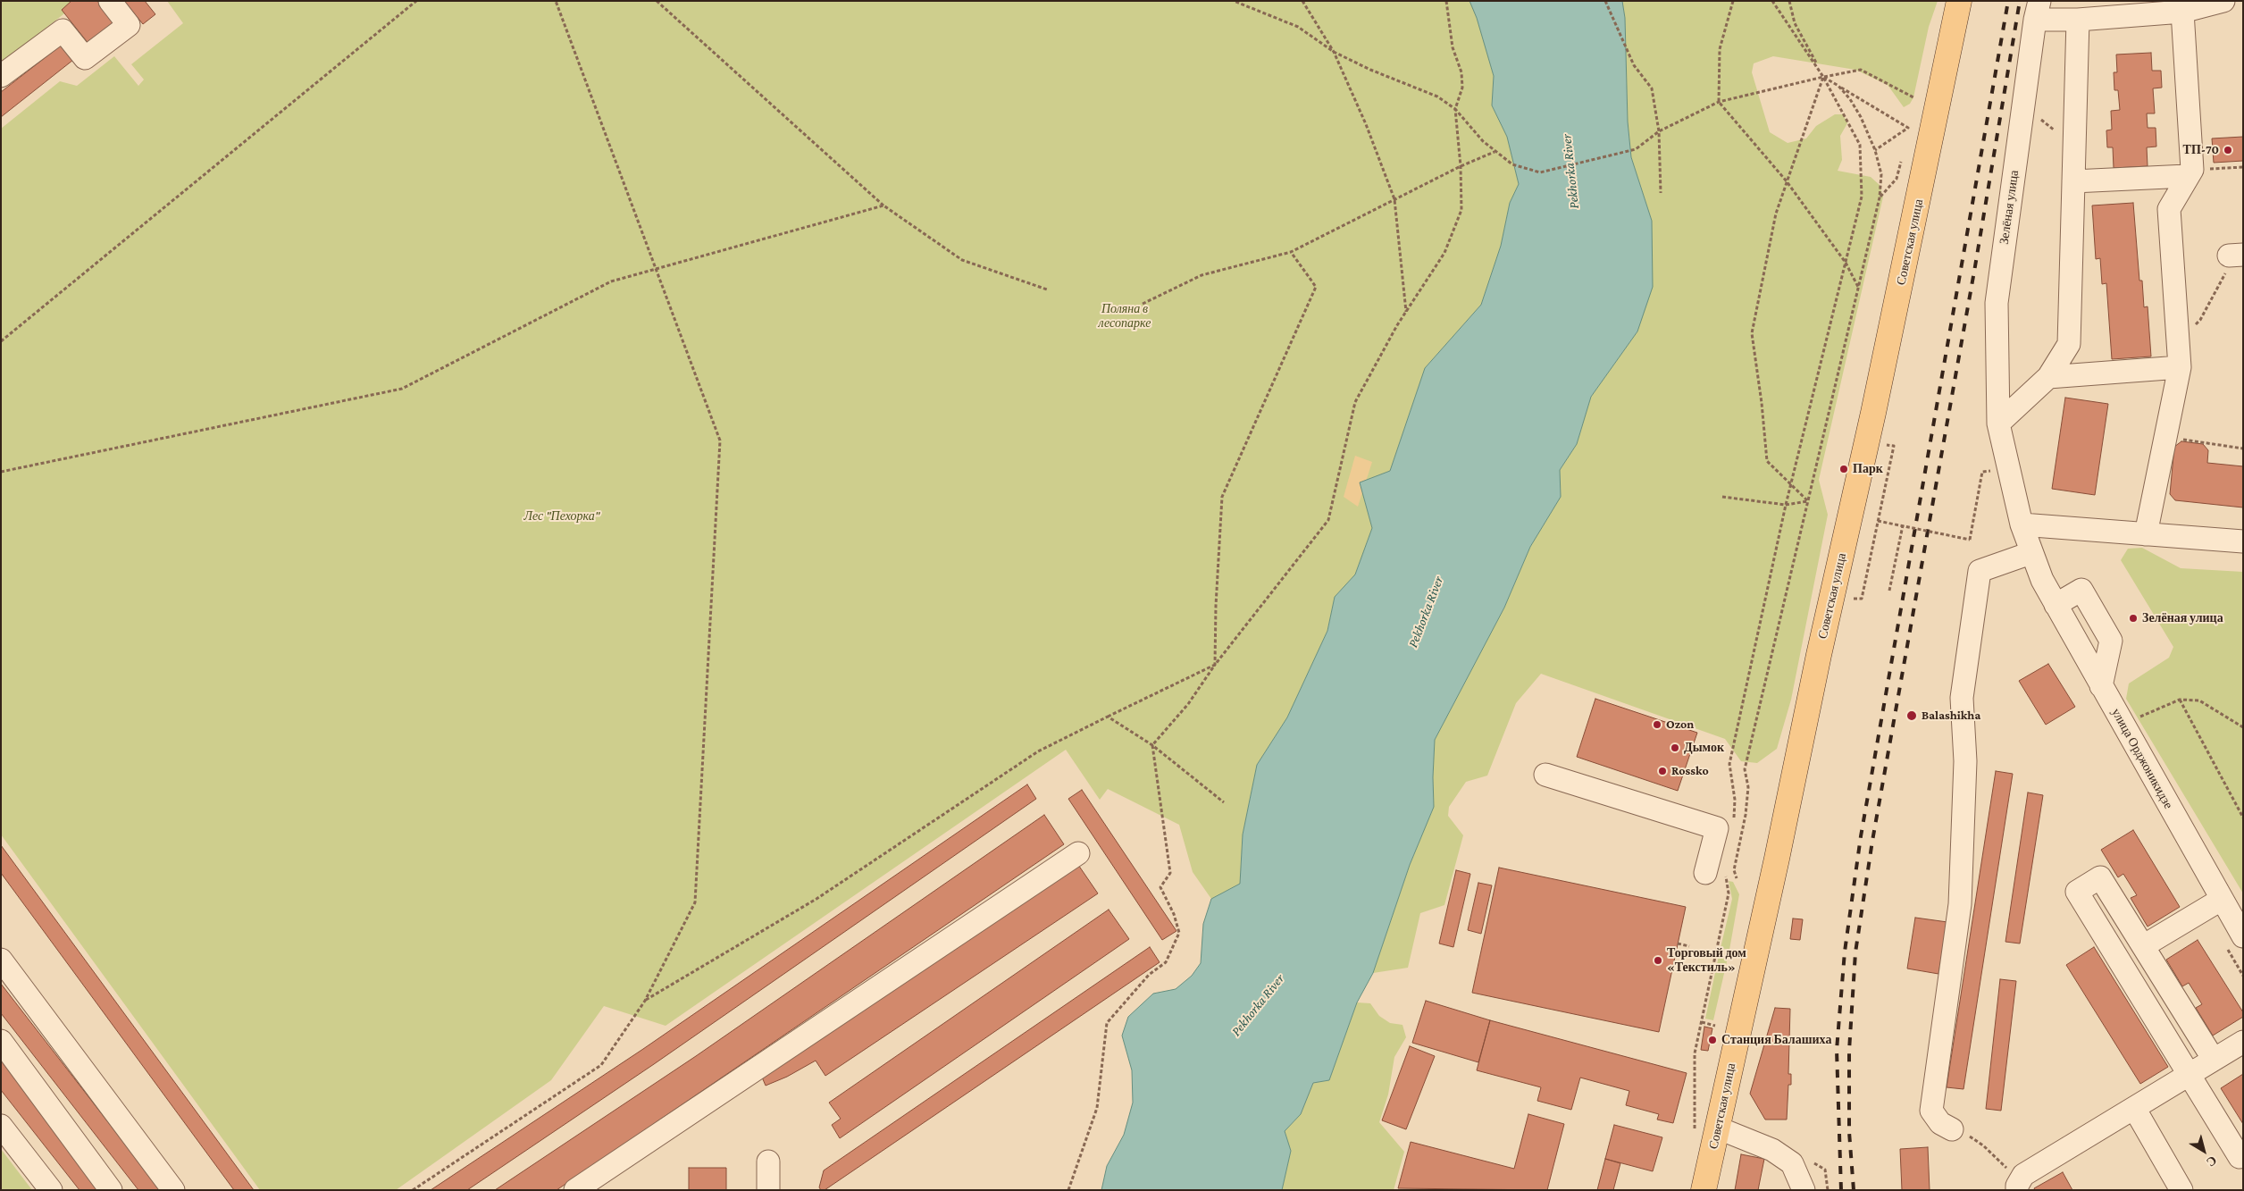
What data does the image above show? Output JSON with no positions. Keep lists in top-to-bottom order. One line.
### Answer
{"streets":{"main road":["Советская улица"],"street":["Зелёная улица","улица Орджоникидзе"]},"crossings":[["Зелёная улица","улица Орджоникидзе"]],"water":["Pekhorka River"],"parks":["Поляна в лесопарке","Лес \"Пехорка\""],"places":["ТП-70","Парк","Зелёная улица","Balashikha","Ozon","Дымок","Rossko","Торговый дом «Текстиль»","Станция Балашиха"],"north":"bottom right"}
